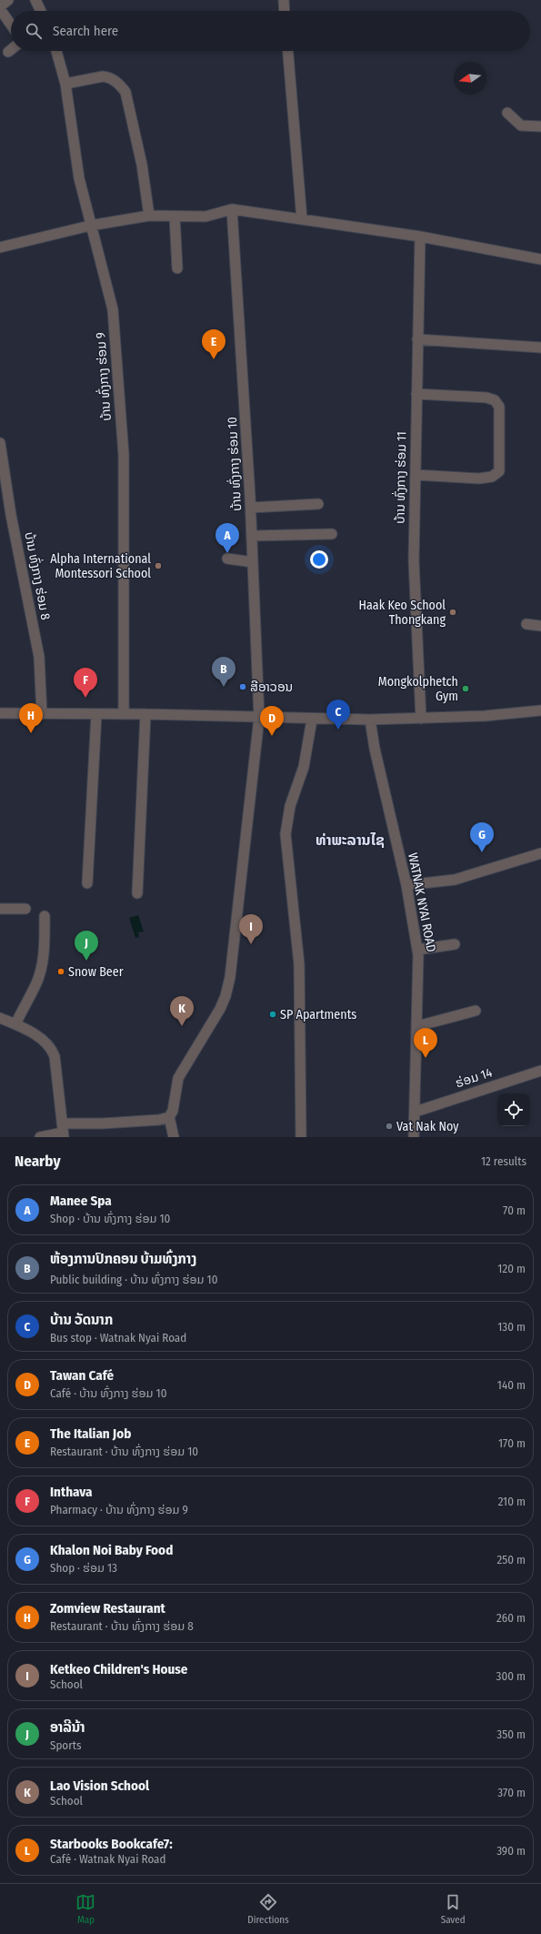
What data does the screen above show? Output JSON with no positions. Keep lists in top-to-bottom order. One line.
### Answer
{"streets":{"street":["ບ້ານ ທົ່ງກາງ ຮ່ອມ 9","ບ້ານ ທົ່ງກາງ ຮ່ອມ 10","ບ້ານ ທົ່ງກາງ ຮ່ອມ 11","ບ້ານ ທົ່ງກາງ ຮ່ອມ 8","WATNAK NYAI ROAD","ຮ່ອມ 14"]},"crossings":[["WATNAK NYAI ROAD","ຮ່ອມ 14"]],"districts":["ທ່າພະລານໄຊ"],"places":["Alpha International Montessori School","Haak Keo School Thongkang","ສີອາວອນ","Mongkolphetch Gym","Snow Beer","SP Apartments","Vat Nak Noy"],"north":"left","page":{"search":"Search here","pins":["E","A","B","F","C","H","D","G","I","J","K","L"],"heading":["Nearby","12 results"],"list":[{"mark":"A","name":"Manee Spa","note":"Shop · ບ້ານ ທົ່ງກາງ ຮ່ອມ 10","value":"70 m"},{"mark":"B","name":"ຫ້ອງການປົກຄອນ ບ້າມທົ່ງກາງ","note":"Public building · ບ້ານ ທົ່ງກາງ ຮ່ອມ 10","value":"120 m"},{"mark":"C","name":"ບ້ານ ວັດນາກ","note":"Bus stop · Watnak Nyai Road","value":"130 m"},{"mark":"D","name":"Tawan Café","note":"Café · ບ້ານ ທົ່ງກາງ ຮ່ອມ 10","value":"140 m"},{"mark":"E","name":"The Italian Job","note":"Restaurant · ບ້ານ ທົ່ງກາງ ຮ່ອມ 10","value":"170 m"},{"mark":"F","name":"Inthava","note":"Pharmacy · ບ້ານ ທົ່ງກາງ ຮ່ອມ 9","value":"210 m"},{"mark":"G","name":"Khalon Noi Baby Food","note":"Shop · ຮ່ອມ 13","value":"250 m"},{"mark":"H","name":"Zomview Restaurant","note":"Restaurant · ບ້ານ ທົ່ງກາງ ຮ່ອມ 8","value":"260 m"},{"mark":"I","name":"Ketkeo Children's House","note":"School","value":"300 m"},{"mark":"J","name":"ອາລີນ້າ","note":"Sports","value":"350 m"},{"mark":"K","name":"Lao Vision School","note":"School","value":"370 m"},{"mark":"L","name":"Starbooks Bookcafe7:","note":"Café · Watnak Nyai Road","value":"390 m"}],"nav":["Map","Directions","Saved"]}}
